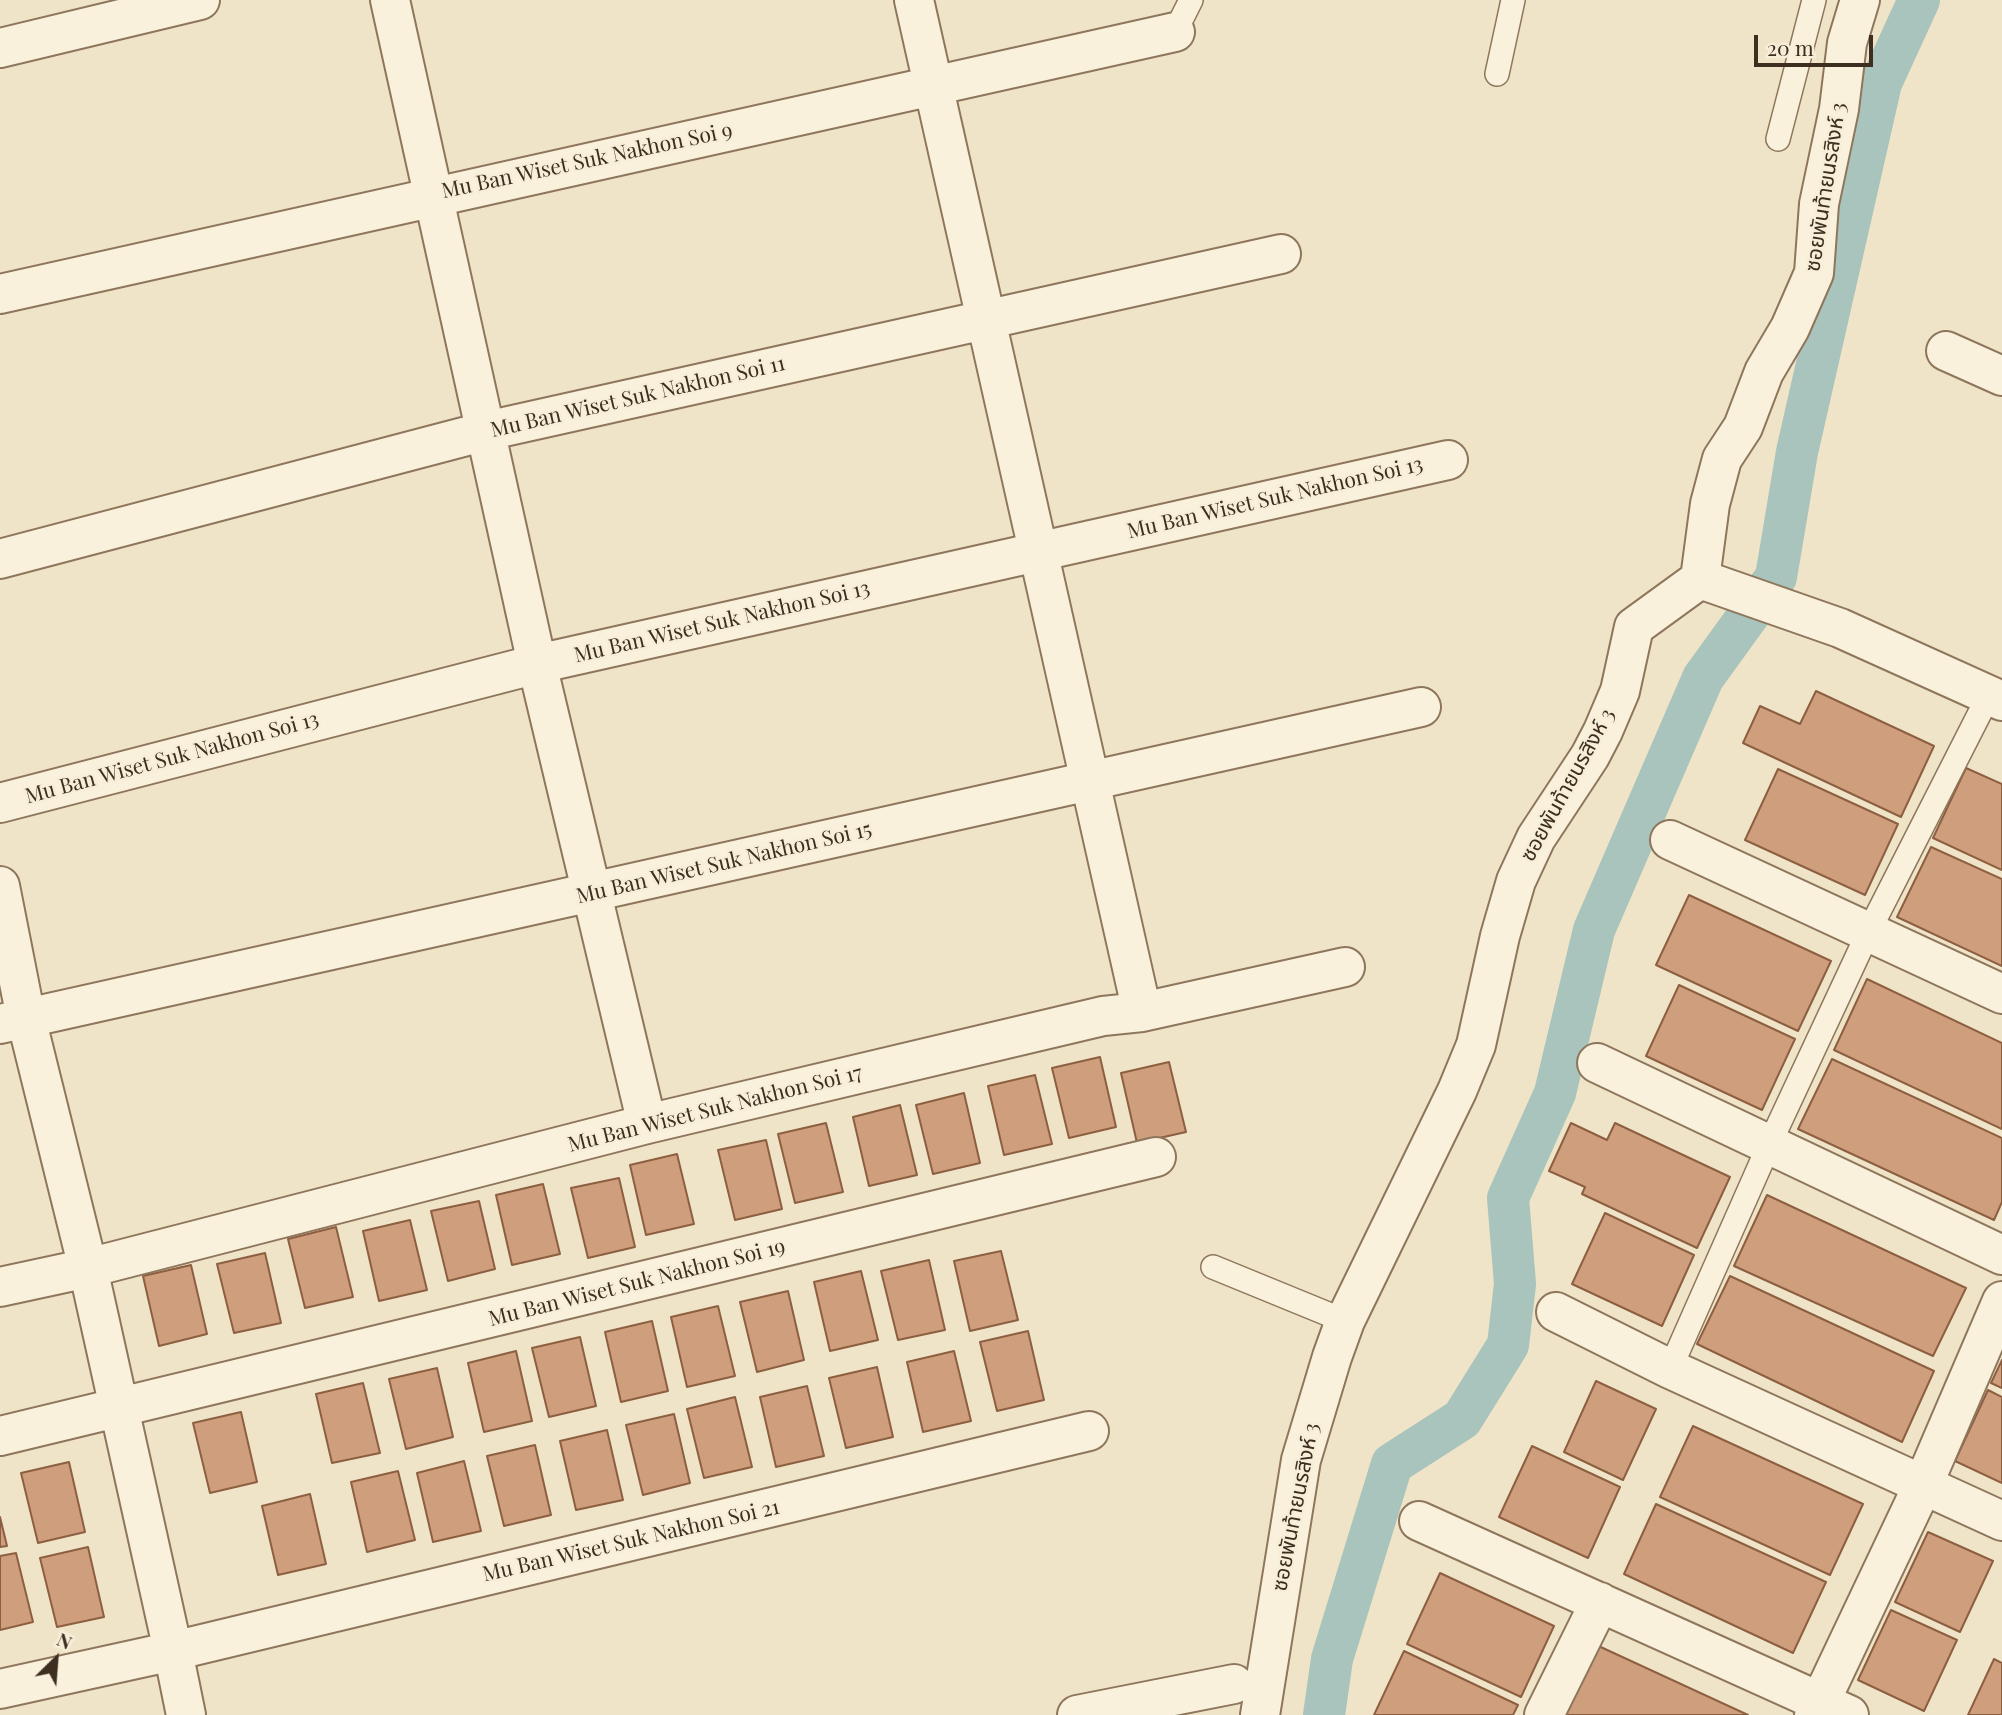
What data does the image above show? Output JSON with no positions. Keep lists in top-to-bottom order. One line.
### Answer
{"streets":{"street":["Mu Ban Wiset Suk Nakhon Soi 9","ซอยพันท้ายนรสิงห์ 3","Mu Ban Wiset Suk Nakhon Soi 11","Mu Ban Wiset Suk Nakhon Soi 13","Mu Ban Wiset Suk Nakhon Soi 15","Mu Ban Wiset Suk Nakhon Soi 17","Mu Ban Wiset Suk Nakhon Soi 19","Mu Ban Wiset Suk Nakhon Soi 21"]},"scale_bar":"20 m","north":"top right"}
